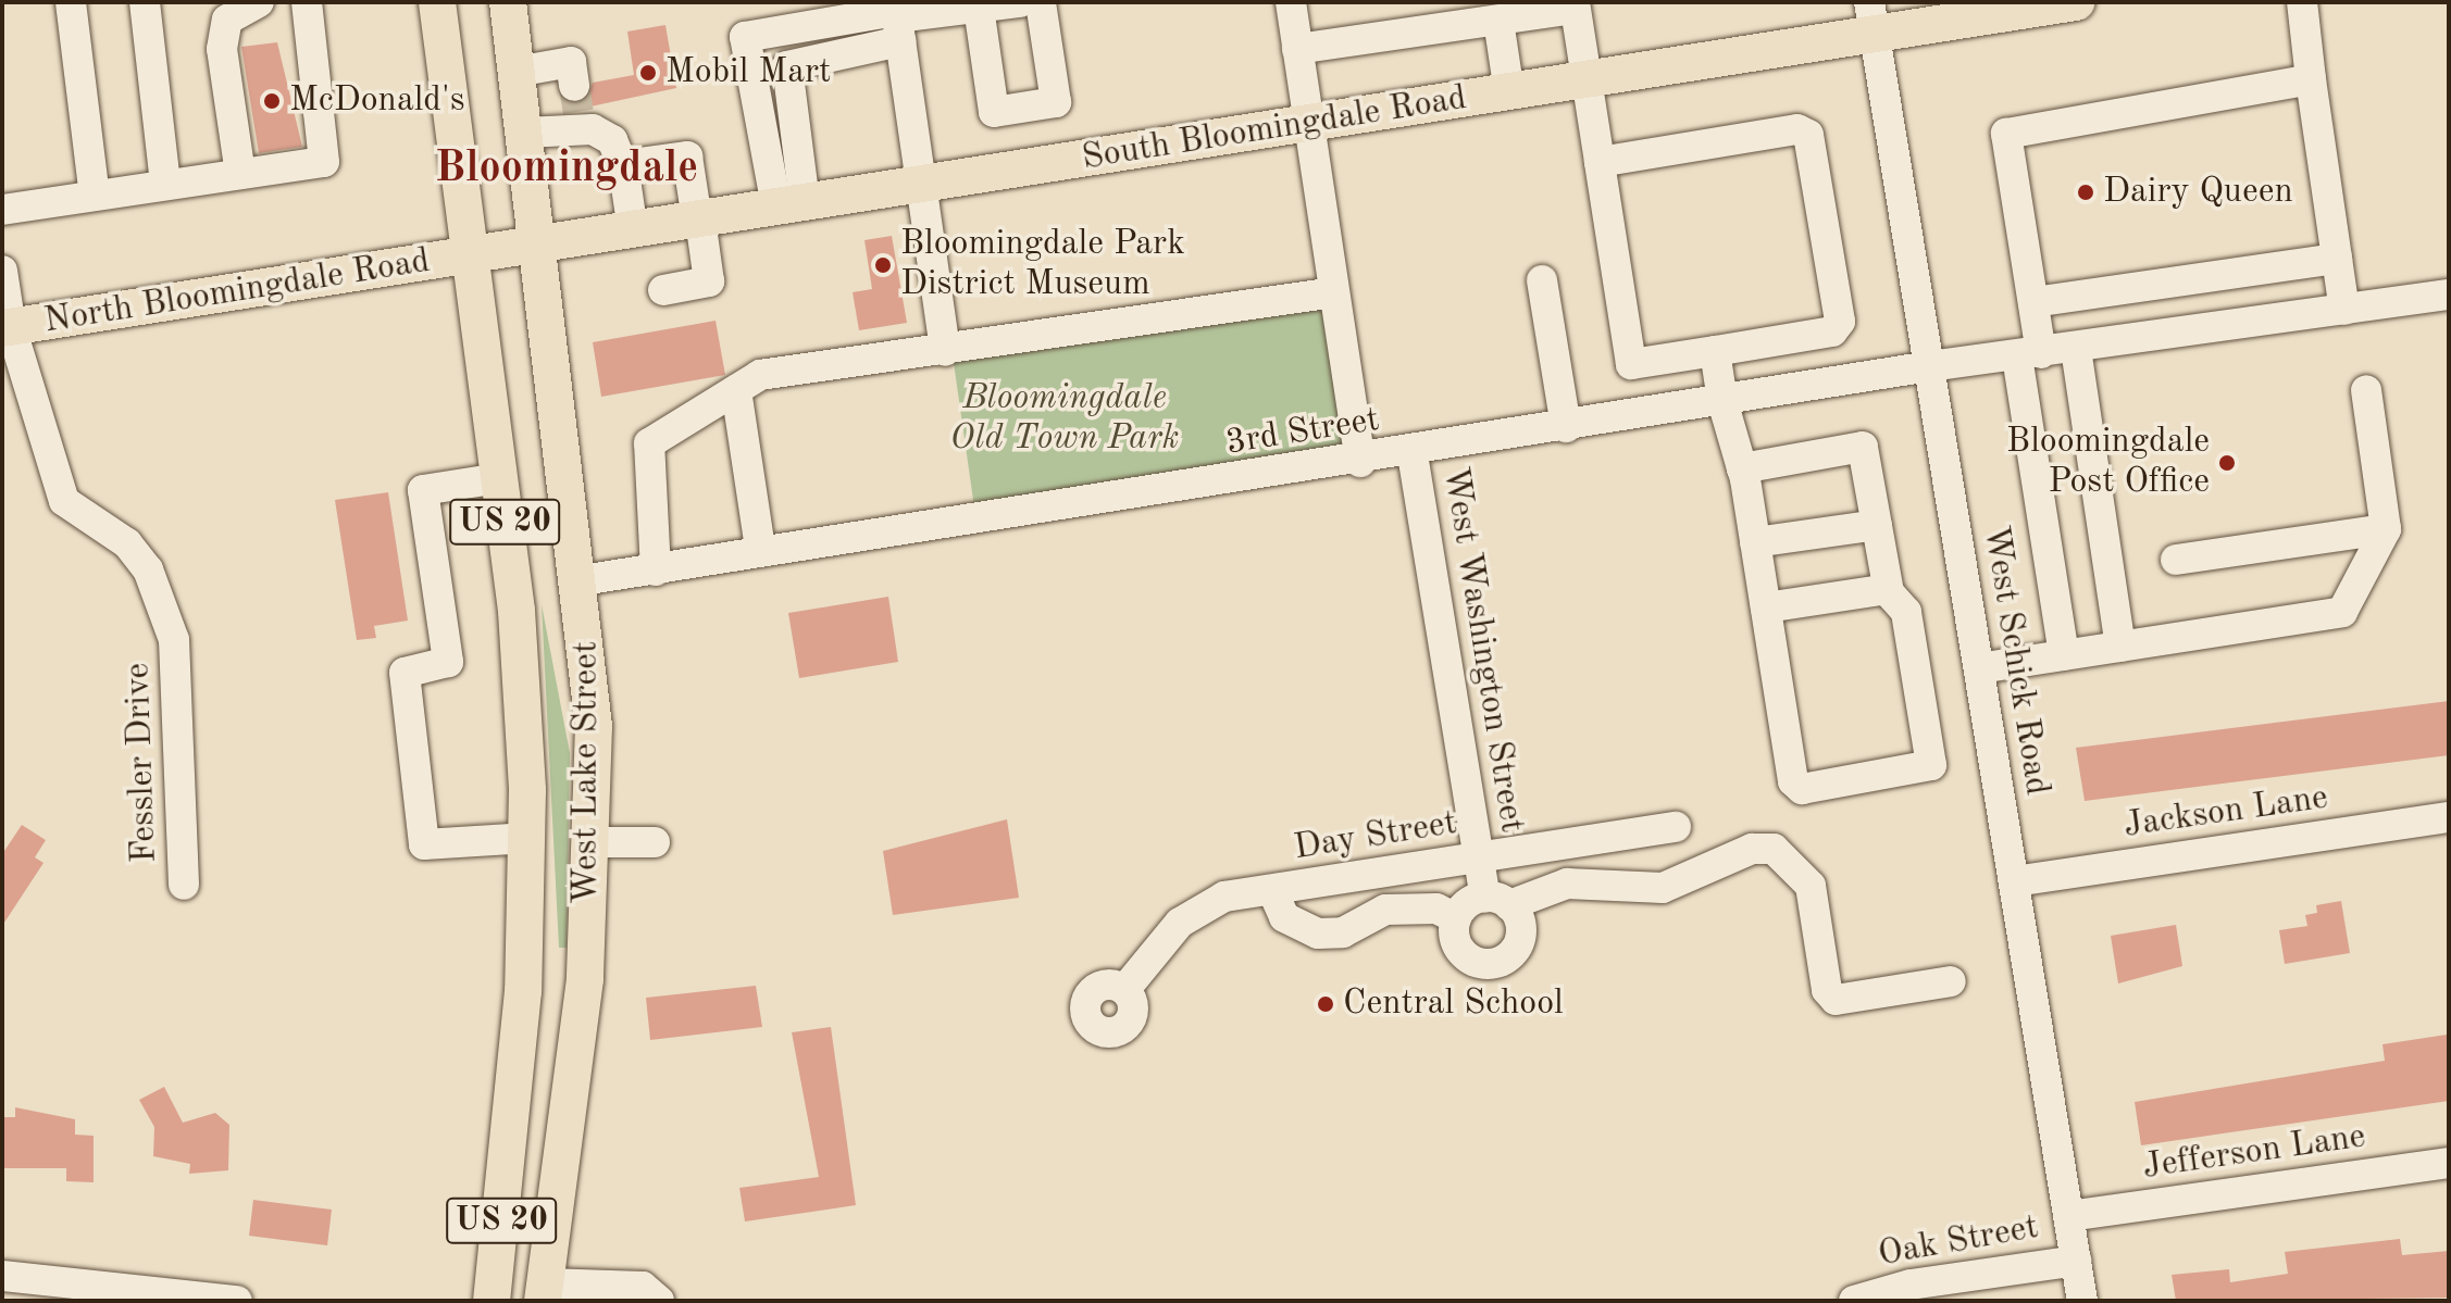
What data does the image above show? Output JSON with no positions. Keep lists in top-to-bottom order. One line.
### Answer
{"streets":{"main road":["South Bloomingdale Road","North Bloomingdale Road","US 20","West Lake Street"],"street":["3rd Street","West Washington Street","West Schick Road","Fessler Drive","Jackson Lane","Day Street","Jefferson Lane","Oak Street"]},"crossings":[["South Bloomingdale Road","North Bloomingdale Road"],["South Bloomingdale Road","US 20"],["South Bloomingdale Road","West Schick Road"],["South Bloomingdale Road","West Lake Street"],["North Bloomingdale Road","US 20"],["North Bloomingdale Road","Fessler Drive"],["North Bloomingdale Road","West Lake Street"],["3rd Street","West Washington Street"],["3rd Street","West Schick Road"],["3rd Street","West Lake Street"],["US 20","West Lake Street"],["West Washington Street","Day Street"],["West Schick Road","Jackson Lane"],["West Schick Road","Jefferson Lane"],["West Schick Road","Oak Street"]],"districts":["Bloomingdale"],"parks":["Bloomingdale Old Town Park"],"places":["Mobil Mart","McDonald's","Dairy Queen","Bloomingdale Park District Museum","Bloomingdale Post Office","Central School"]}
